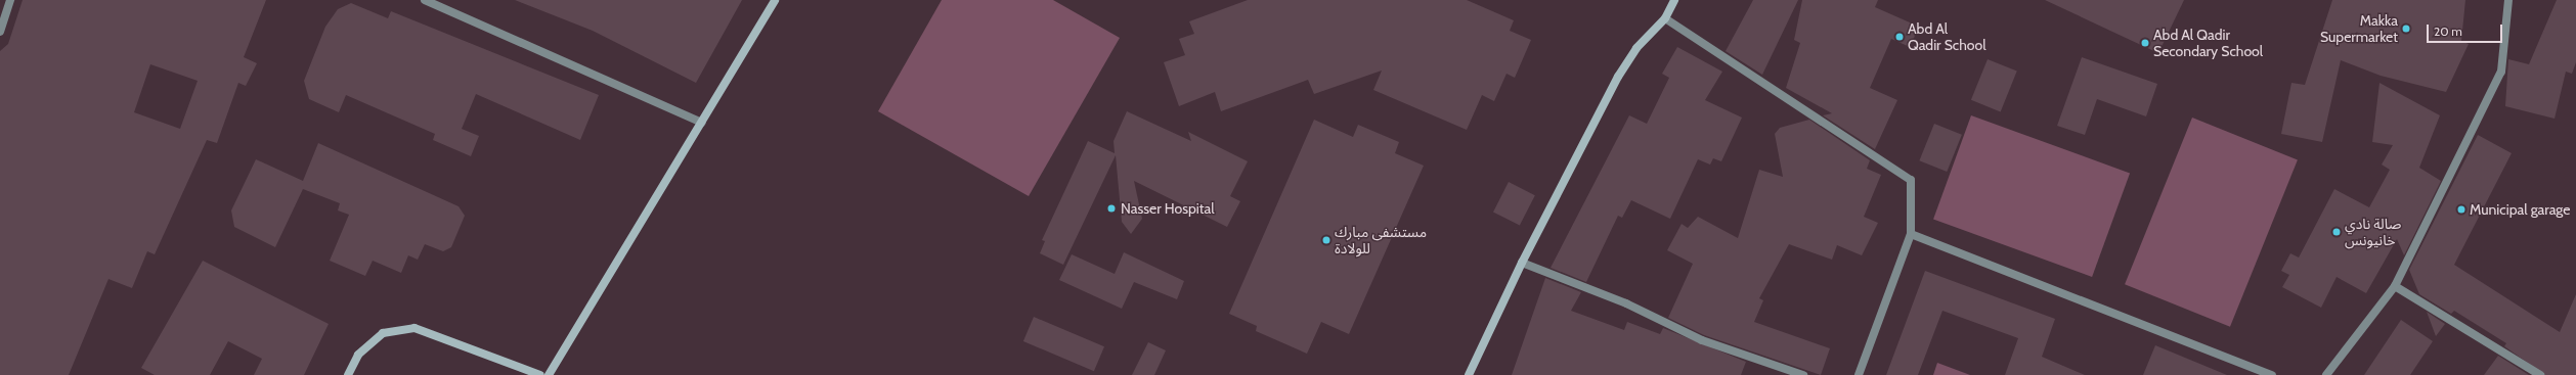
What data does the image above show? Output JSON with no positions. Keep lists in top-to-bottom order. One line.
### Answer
{"places":["Makka Supermarket","Abd Al Qadir School","Abd Al Qadir Secondary School","Nasser Hospital","Municipal garage","صالة نادي خانيونس","مستشفى مبارك للولادة"],"scale_bar":"20 m"}
